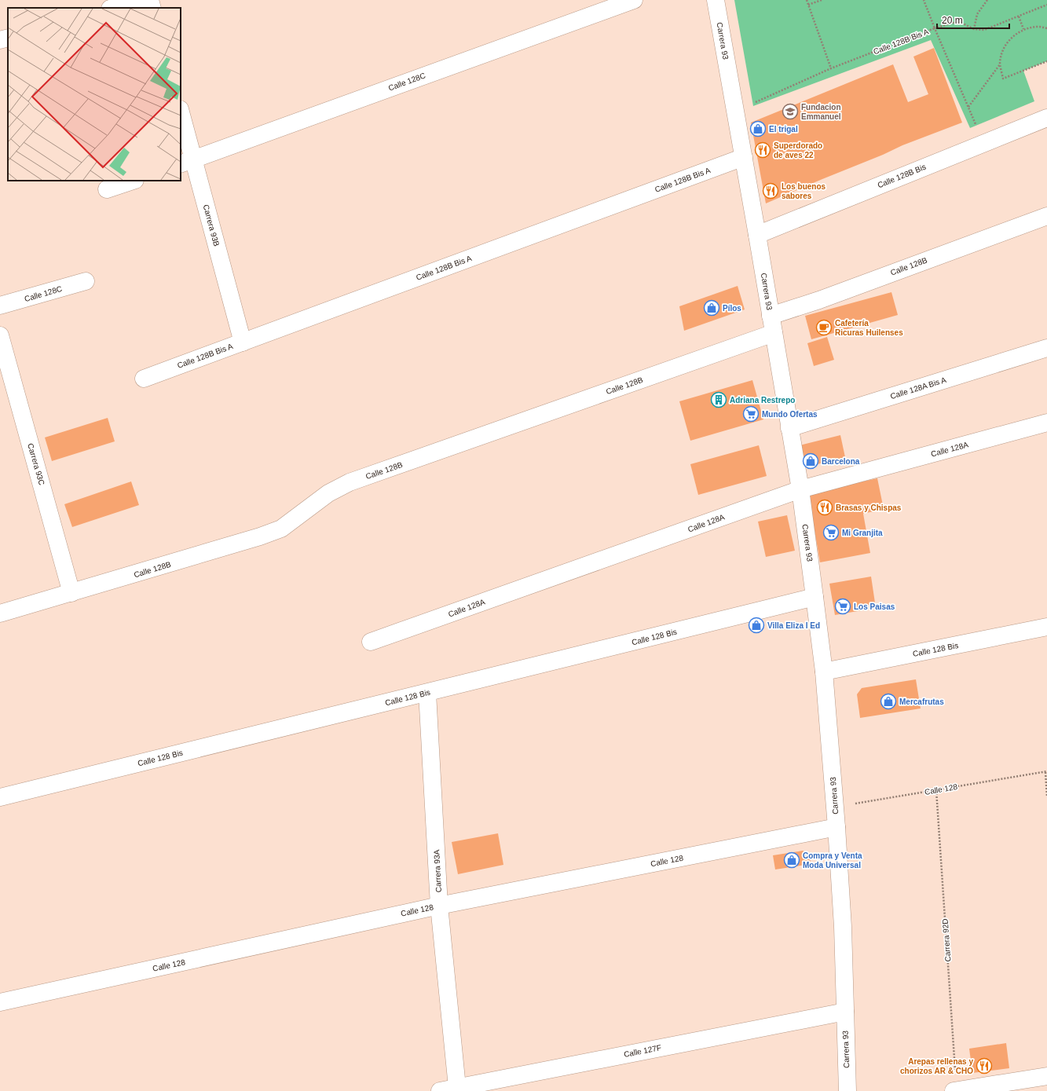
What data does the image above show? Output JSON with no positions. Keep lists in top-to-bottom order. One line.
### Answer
{"streets":{"street":["Carrera 93","Calle 128B Bis A","Calle 128C","Calle 128B Bis","Carrera 93B","Calle 128B","Calle 128A Bis A","Calle 128A","Carrera 93C","Calle 128 Bis","Calle 128","Carrera 93A","Calle 127F"],"path":["Carrera 92D"]},"crossings":[["Carrera 93","Calle 128B Bis A"],["Carrera 93","Calle 128B Bis"],["Carrera 93","Calle 128B"],["Carrera 93","Calle 128A Bis A"],["Carrera 93","Calle 128A"],["Carrera 93","Calle 128 Bis"],["Carrera 93","Calle 128"],["Carrera 93","Calle 127F"],["Calle 128B Bis A","Carrera 93B"],["Calle 128C","Carrera 93B"],["Calle 128B","Carrera 93C"],["Calle 128 Bis","Carrera 93A"],["Calle 128","Carrera 93A"],["Calle 128","Carrera 92D"],["Carrera 93A","Calle 127F"]],"places":{"school or university":["Fundacion Emmanuel"],"shop":["El trigal","Pílos","Barcelona","Villa Eliza I Ed","Mercafrutas","Compra y Venta Moda Universal"],"restaurant":["Superdorado de aves 22","Los buenos sabores","Brasas y Chispas","Arepas rellenas y chorizos AR & CHO"],"cafe":["Cafetería Ricuras Huilenses"],"building":["Adriana Restrepo"],"supermarket":["Mundo Ofertas","Mi Granjita","Los Paisas"]},"scale_bar":"20 m"}
